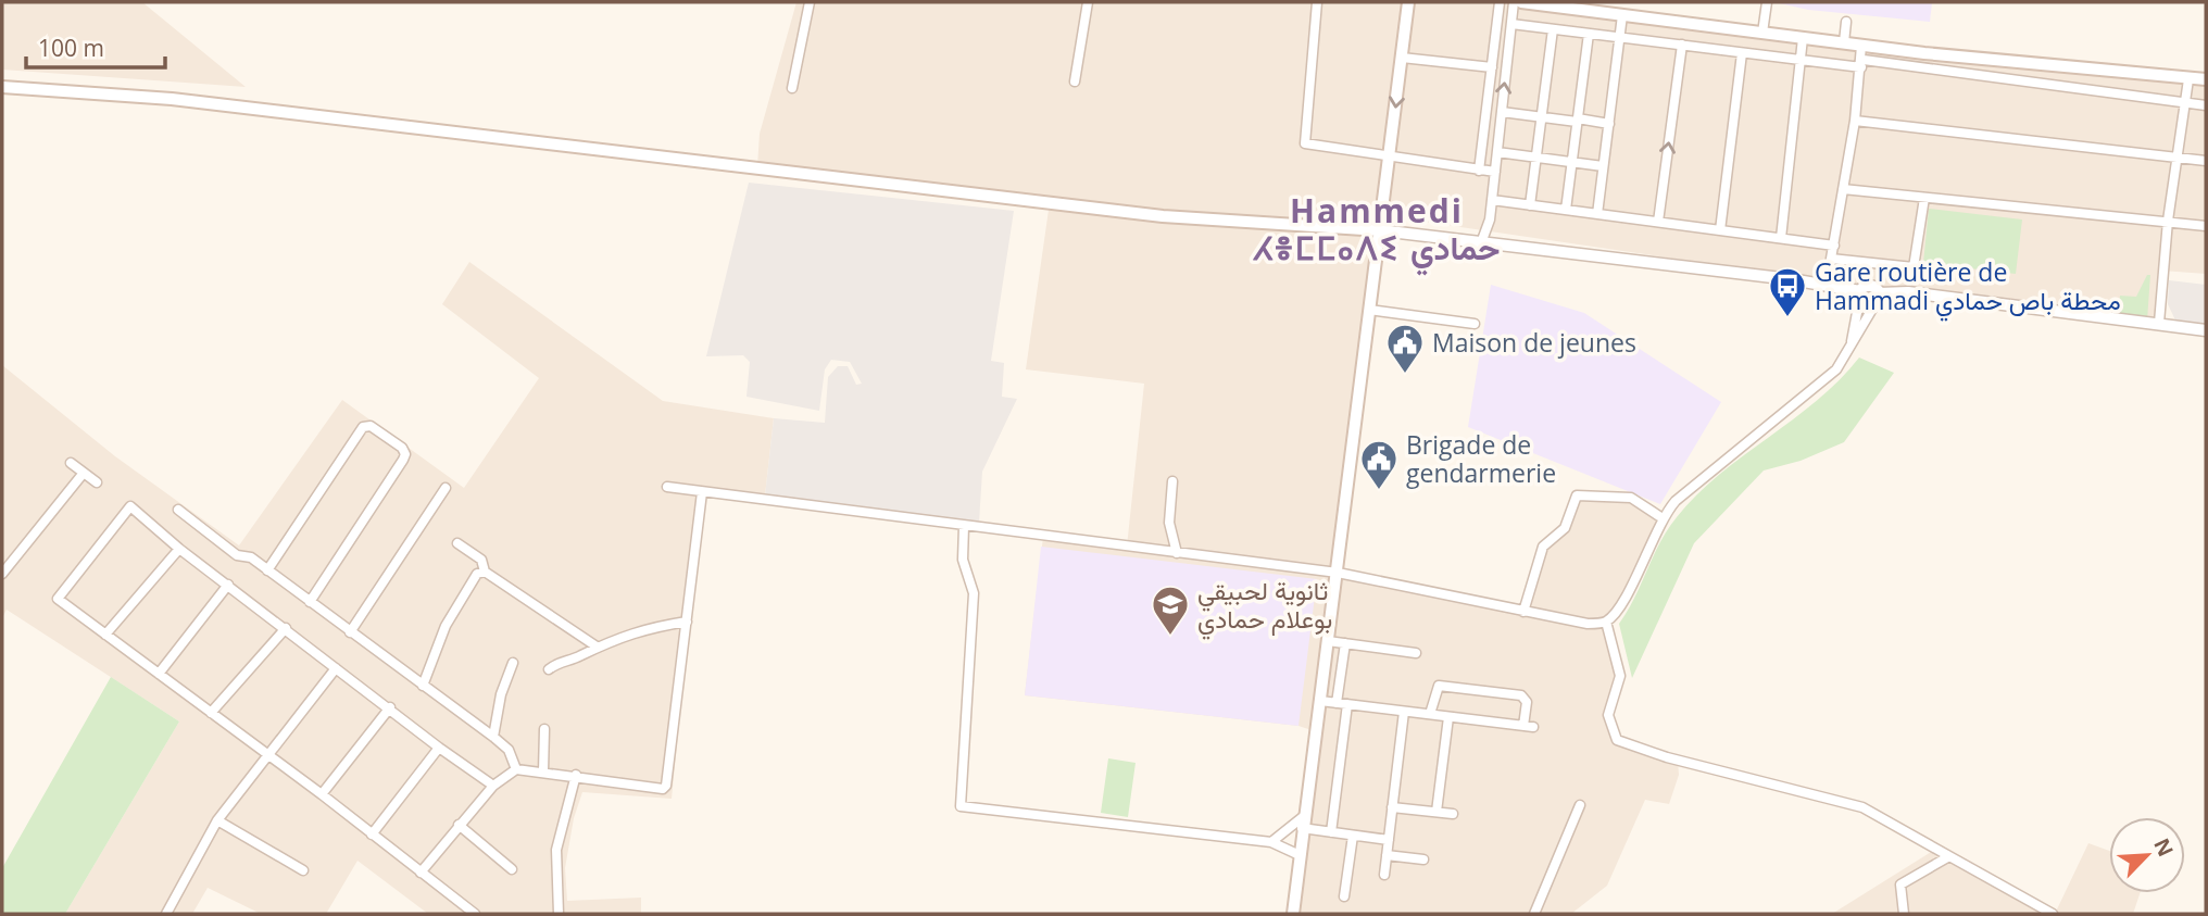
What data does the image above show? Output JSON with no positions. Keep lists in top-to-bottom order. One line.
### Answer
{"districts":["Hammedi ⵃⴻⵎⵎⴰⴷⵉ حمادي"],"places":{"bus stop":["Gare routière de Hammadi محطة باص حمادي"],"public building":["Maison de jeunes","Brigade de gendarmerie"],"school or university":["ثانوية لحبيقي بوعلام حمادي"]},"scale_bar":"100 m","north":"top right"}
